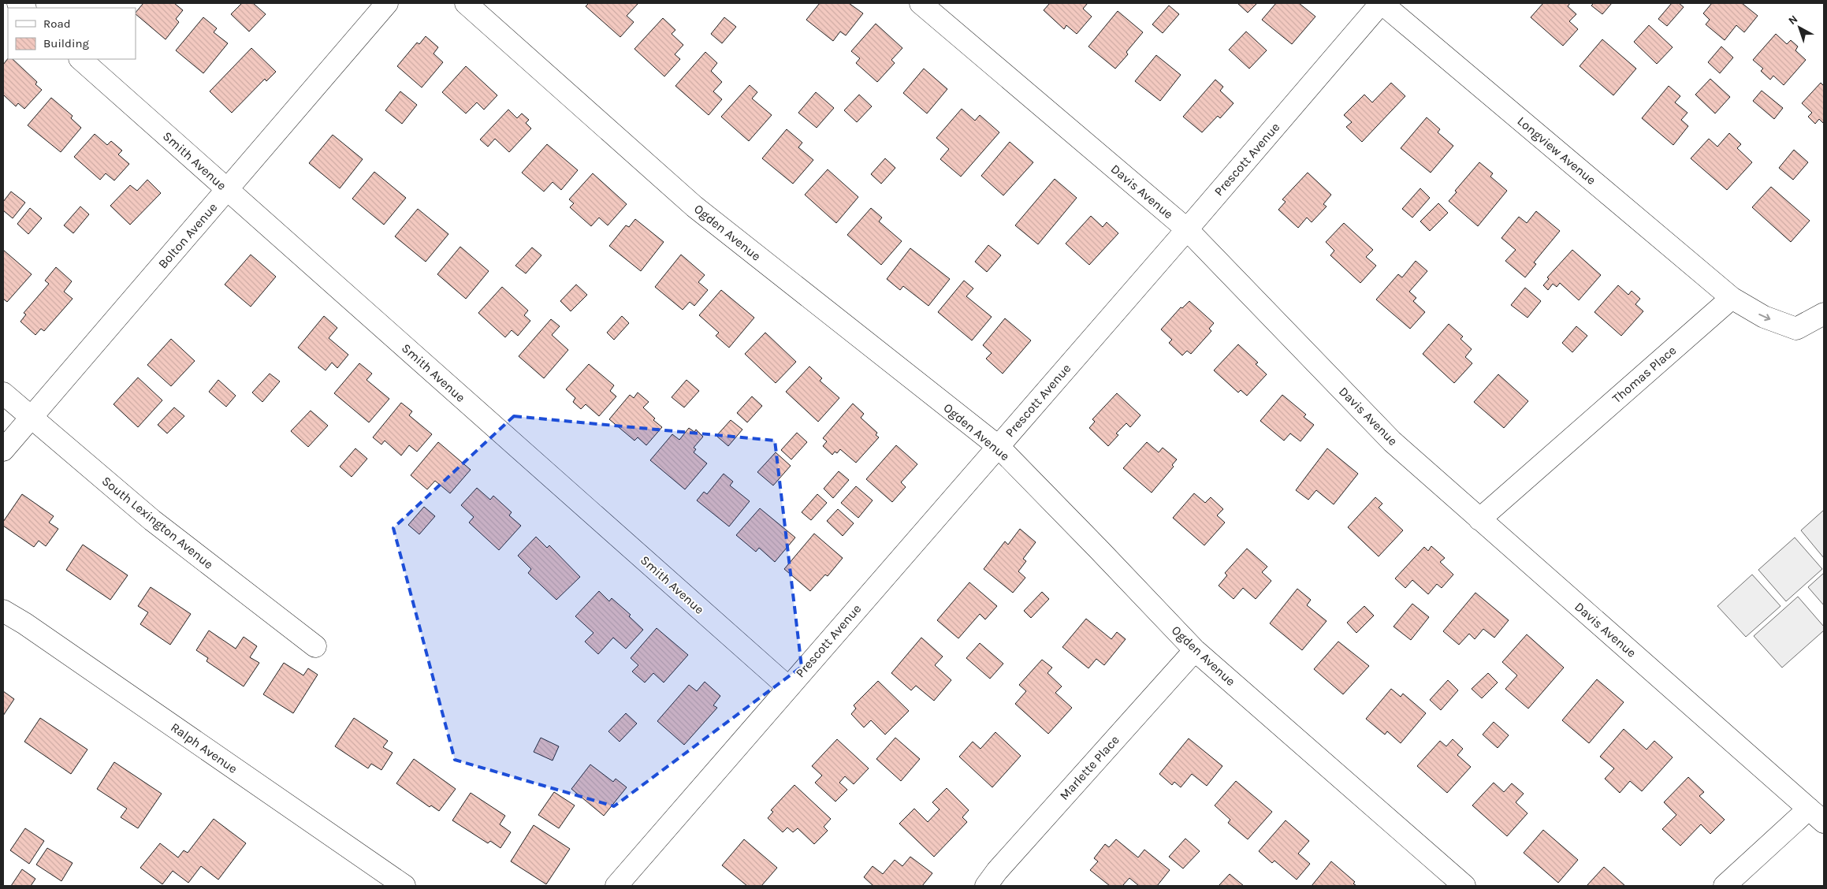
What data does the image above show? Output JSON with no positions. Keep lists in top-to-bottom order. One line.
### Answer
{"streets":{"street":["Longview Avenue","Prescott Avenue","Smith Avenue","Davis Avenue","Ogden Avenue","Bolton Avenue","Thomas Place","South Lexington Avenue","Ralph Avenue","Marlette Place"]},"crossings":[["Longview Avenue","Prescott Avenue"],["Longview Avenue","Thomas Place"],["Prescott Avenue","Smith Avenue"],["Prescott Avenue","Davis Avenue"],["Prescott Avenue","Ogden Avenue"],["Smith Avenue","Bolton Avenue"],["Davis Avenue","Thomas Place"],["Ogden Avenue","Marlette Place"],["Bolton Avenue","South Lexington Avenue"]],"legend":["Road","Building"],"north":"top left"}
